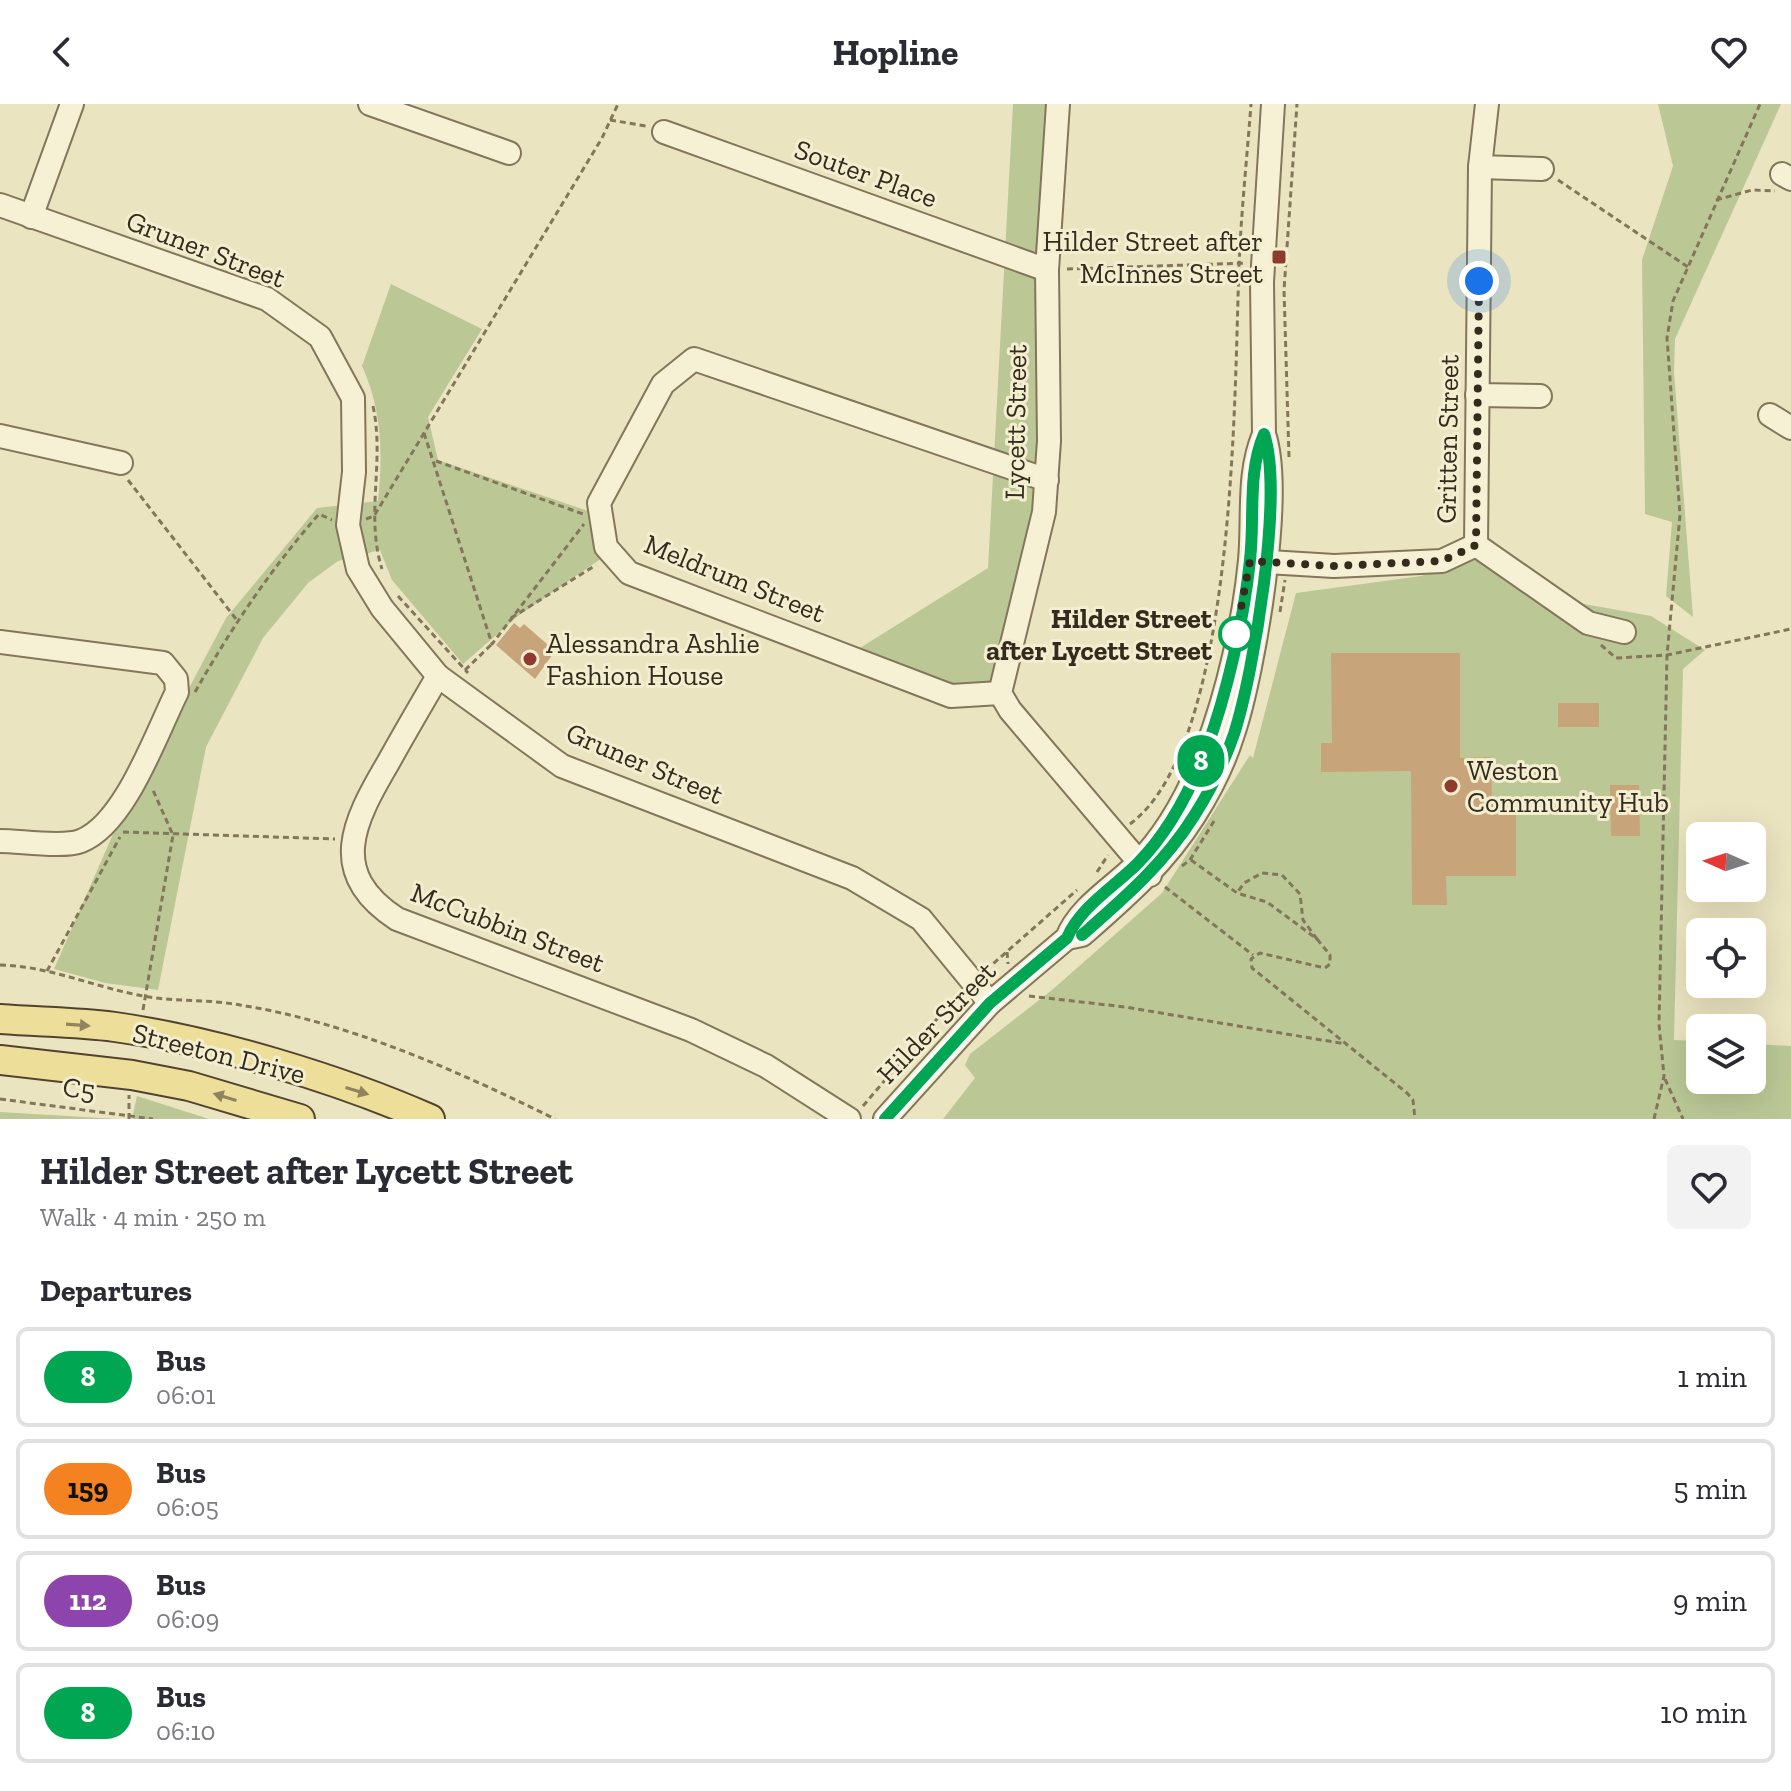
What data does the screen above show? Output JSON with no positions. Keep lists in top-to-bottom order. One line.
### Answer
{"streets":{"main road":["Streeton Drive"],"street":["Souter Place","Gruner Street","Lycett Street","Gritten Street","Meldrum Street","McCubbin Street","Hilder Street"],"path":["C5"]},"crossings":[["Souter Place","Lycett Street"],["Gruner Street","Hilder Street"],["Lycett Street","Meldrum Street"],["Gritten Street","Hilder Street"]],"places":{"transit":["Hilder Street after McInnes Street"],"other":["Hilder Street after Lycett Street","Alessandra Ashlie Fashion House","Weston Community Hub"]},"lines":["bus line 8"],"north":"left","page":{"header":"Hopline","on_map":"8","heading":[["Hilder Street after Lycett Street","Walk · 4 min · 250 m"],"Departures"],"list":[{"mark":"8","name":"Bus","note":"06:01","value":"1 min"},{"mark":"159","name":"Bus","note":"06:05","value":"5 min"},{"mark":"112","name":"Bus","note":"06:09","value":"9 min"},{"mark":"8","name":"Bus","note":"06:10","value":"10 min"}]}}
